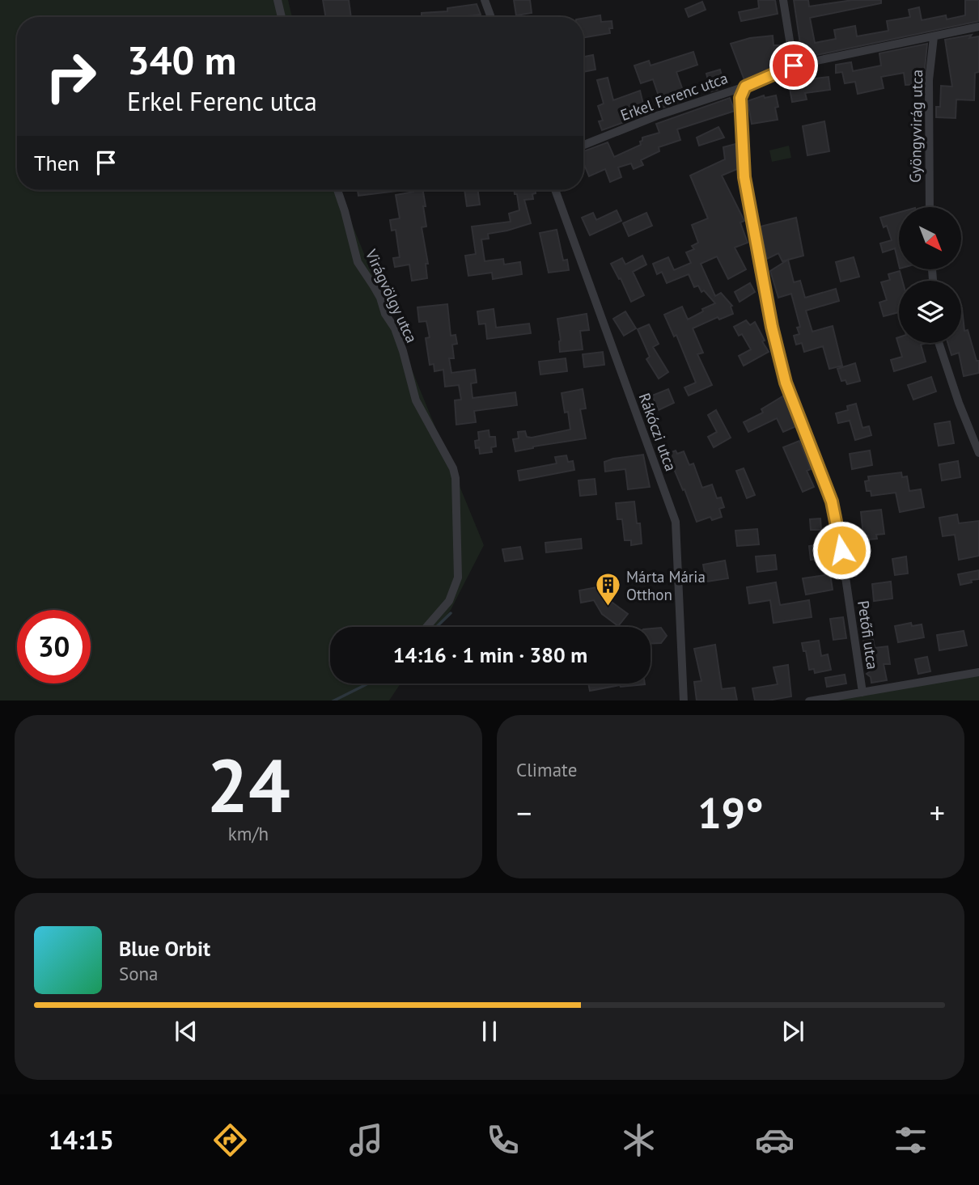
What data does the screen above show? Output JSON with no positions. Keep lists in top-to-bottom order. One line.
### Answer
{"streets":{"street":["Erkel Ferenc utca","Gyöngyvirág utca","Virágvölgy utca","Rákóczi utca","Petőfi utca"]},"crossings":[["Erkel Ferenc utca","Gyöngyvirág utca"],["Erkel Ferenc utca","Petőfi utca"]],"places":{"building":["Márta Mária Otthon"]},"north":"bottom right","page":{"turn":["340 m","Erkel Ferenc utca"],"then":"Then","limit":"30","trip":"14:16 · 1 min · 380 m","tile":[["24","km/h"],"Climate"],"heat":["−","19°","+"],"song":["Blue Orbit","Sona"],"tabs":"14:15"}}
